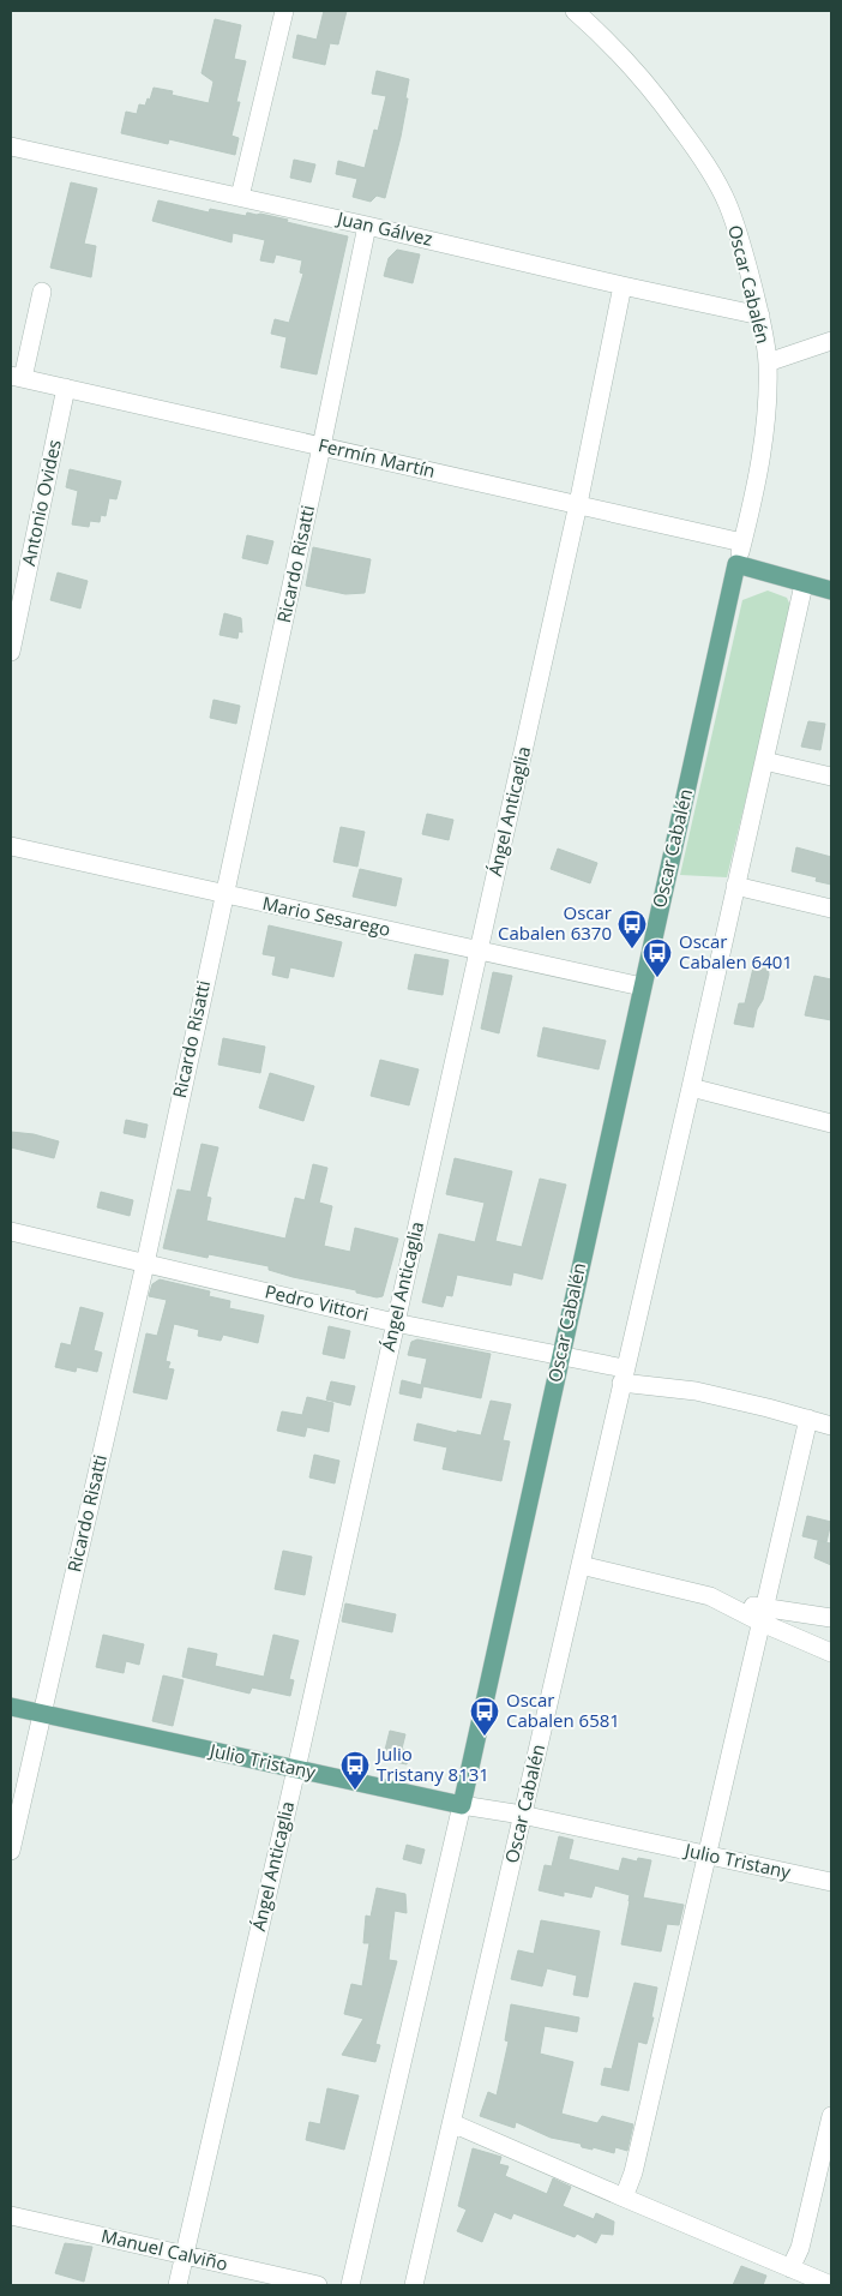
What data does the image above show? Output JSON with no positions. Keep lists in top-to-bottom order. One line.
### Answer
{"streets":{"main road":["Oscar Cabalén","Julio Tristany"],"street":["Juan Gálvez","Fermín Martín","Antonio Ovides","Ricardo Risatti","Ángel Anticaglia","Mario Sesarego","Pedro Vittori","Manuel Calviño"]},"crossings":[["Juan Gálvez","Oscar Cabalén"],["Juan Gálvez","Ricardo Risatti"],["Juan Gálvez","Ángel Anticaglia"],["Oscar Cabalén","Fermín Martín"],["Oscar Cabalén","Mario Sesarego"],["Oscar Cabalén","Pedro Vittori"],["Oscar Cabalén","Julio Tristany"],["Fermín Martín","Antonio Ovides"],["Fermín Martín","Ricardo Risatti"],["Fermín Martín","Ángel Anticaglia"],["Ricardo Risatti","Mario Sesarego"],["Ricardo Risatti","Pedro Vittori"],["Ricardo Risatti","Julio Tristany"],["Ángel Anticaglia","Mario Sesarego"],["Ángel Anticaglia","Pedro Vittori"],["Ángel Anticaglia","Julio Tristany"],["Ángel Anticaglia","Manuel Calviño"]],"places":{"bus stop":["Oscar Cabalen 6370","Oscar Cabalen 6401","Oscar Cabalen 6581","Julio Tristany 8131"]}}
